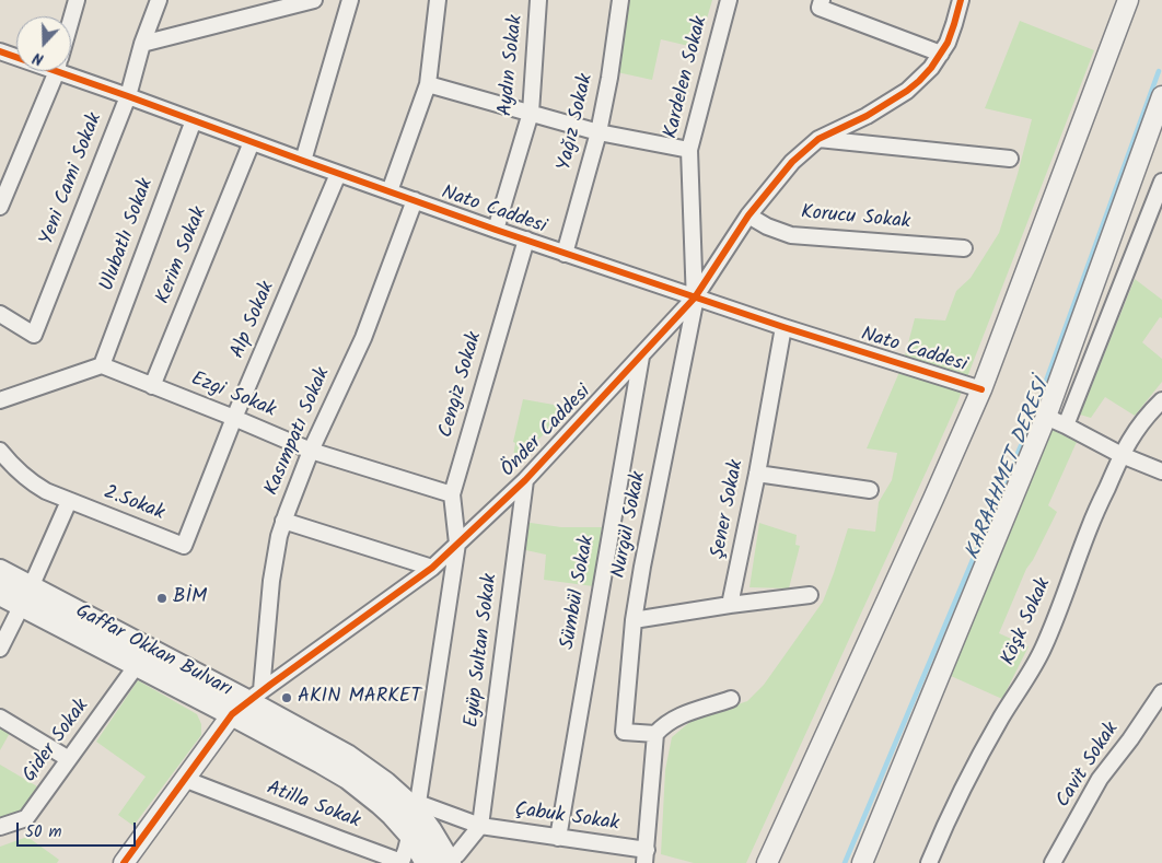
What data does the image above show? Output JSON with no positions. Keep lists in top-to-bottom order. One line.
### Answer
{"streets":{"main road":["Gaffar Okkan Bulvarı"],"street":["Aydın Sokak","Kardelen Sokak","Yağız Sokak","Yeni Cami Sokak","Nato Caddesi","Korucu Sokak","Ulubatlı Sokak","Kerim Sokak","Alp Sokak","Cengiz Sokak","Ezgi Sokak","Kasımpatı Sokak","Önder Caddesi","2.Sokak","Şener Sokak","Nurgül Sokak","Sümbül Sokak","Köşk Sokak","Eyüp Sultan Sokak","Gider Sokak","Cavit Sokak","Atilla Sokak","Çabuk Sokak"]},"crossings":[["Aydın Sokak","Nato Caddesi"],["Kardelen Sokak","Nato Caddesi"],["Kardelen Sokak","Önder Caddesi"],["Kardelen Sokak","Nurgül Sokak"],["Yağız Sokak","Nato Caddesi"],["Yeni Cami Sokak","Nato Caddesi"],["Nato Caddesi","Ulubatlı Sokak"],["Nato Caddesi","Kerim Sokak"],["Nato Caddesi","Alp Sokak"],["Nato Caddesi","Cengiz Sokak"],["Nato Caddesi","Kasımpatı Sokak"],["Nato Caddesi","Önder Caddesi"],["Nato Caddesi","Şener Sokak"],["Nato Caddesi","Nurgül Sokak"],["Korucu Sokak","Önder Caddesi"],["Ulubatlı Sokak","Ezgi Sokak"],["Kerim Sokak","Ezgi Sokak"],["Alp Sokak","Ezgi Sokak"],["Alp Sokak","2.Sokak"],["Cengiz Sokak","Ezgi Sokak"],["Cengiz Sokak","Önder Caddesi"],["Cengiz Sokak","Gaffar Okkan Bulvarı"],["Cengiz Sokak","Atilla Sokak"],["Cengiz Sokak","Çabuk Sokak"],["Ezgi Sokak","Kasımpatı Sokak"],["Kasımpatı Sokak","Önder Caddesi"],["Kasımpatı Sokak","Gaffar Okkan Bulvarı"],["Önder Caddesi","Nurgül Sokak"],["Önder Caddesi","Sümbül Sokak"],["Önder Caddesi","Eyüp Sultan Sokak"],["Önder Caddesi","Gaffar Okkan Bulvarı"],["Önder Caddesi","Atilla Sokak"],["Sümbül Sokak","Çabuk Sokak"],["Eyüp Sultan Sokak","Çabuk Sokak"],["Gaffar Okkan Bulvarı","Gider Sokak"],["Gaffar Okkan Bulvarı","Atilla Sokak"],["Gaffar Okkan Bulvarı","Çabuk Sokak"],["Atilla Sokak","Çabuk Sokak"]],"water":["KARAAHMET DERESİ"],"places":["BİM","AKIN MARKET"],"scale_bar":"50 m","north":"bottom"}
